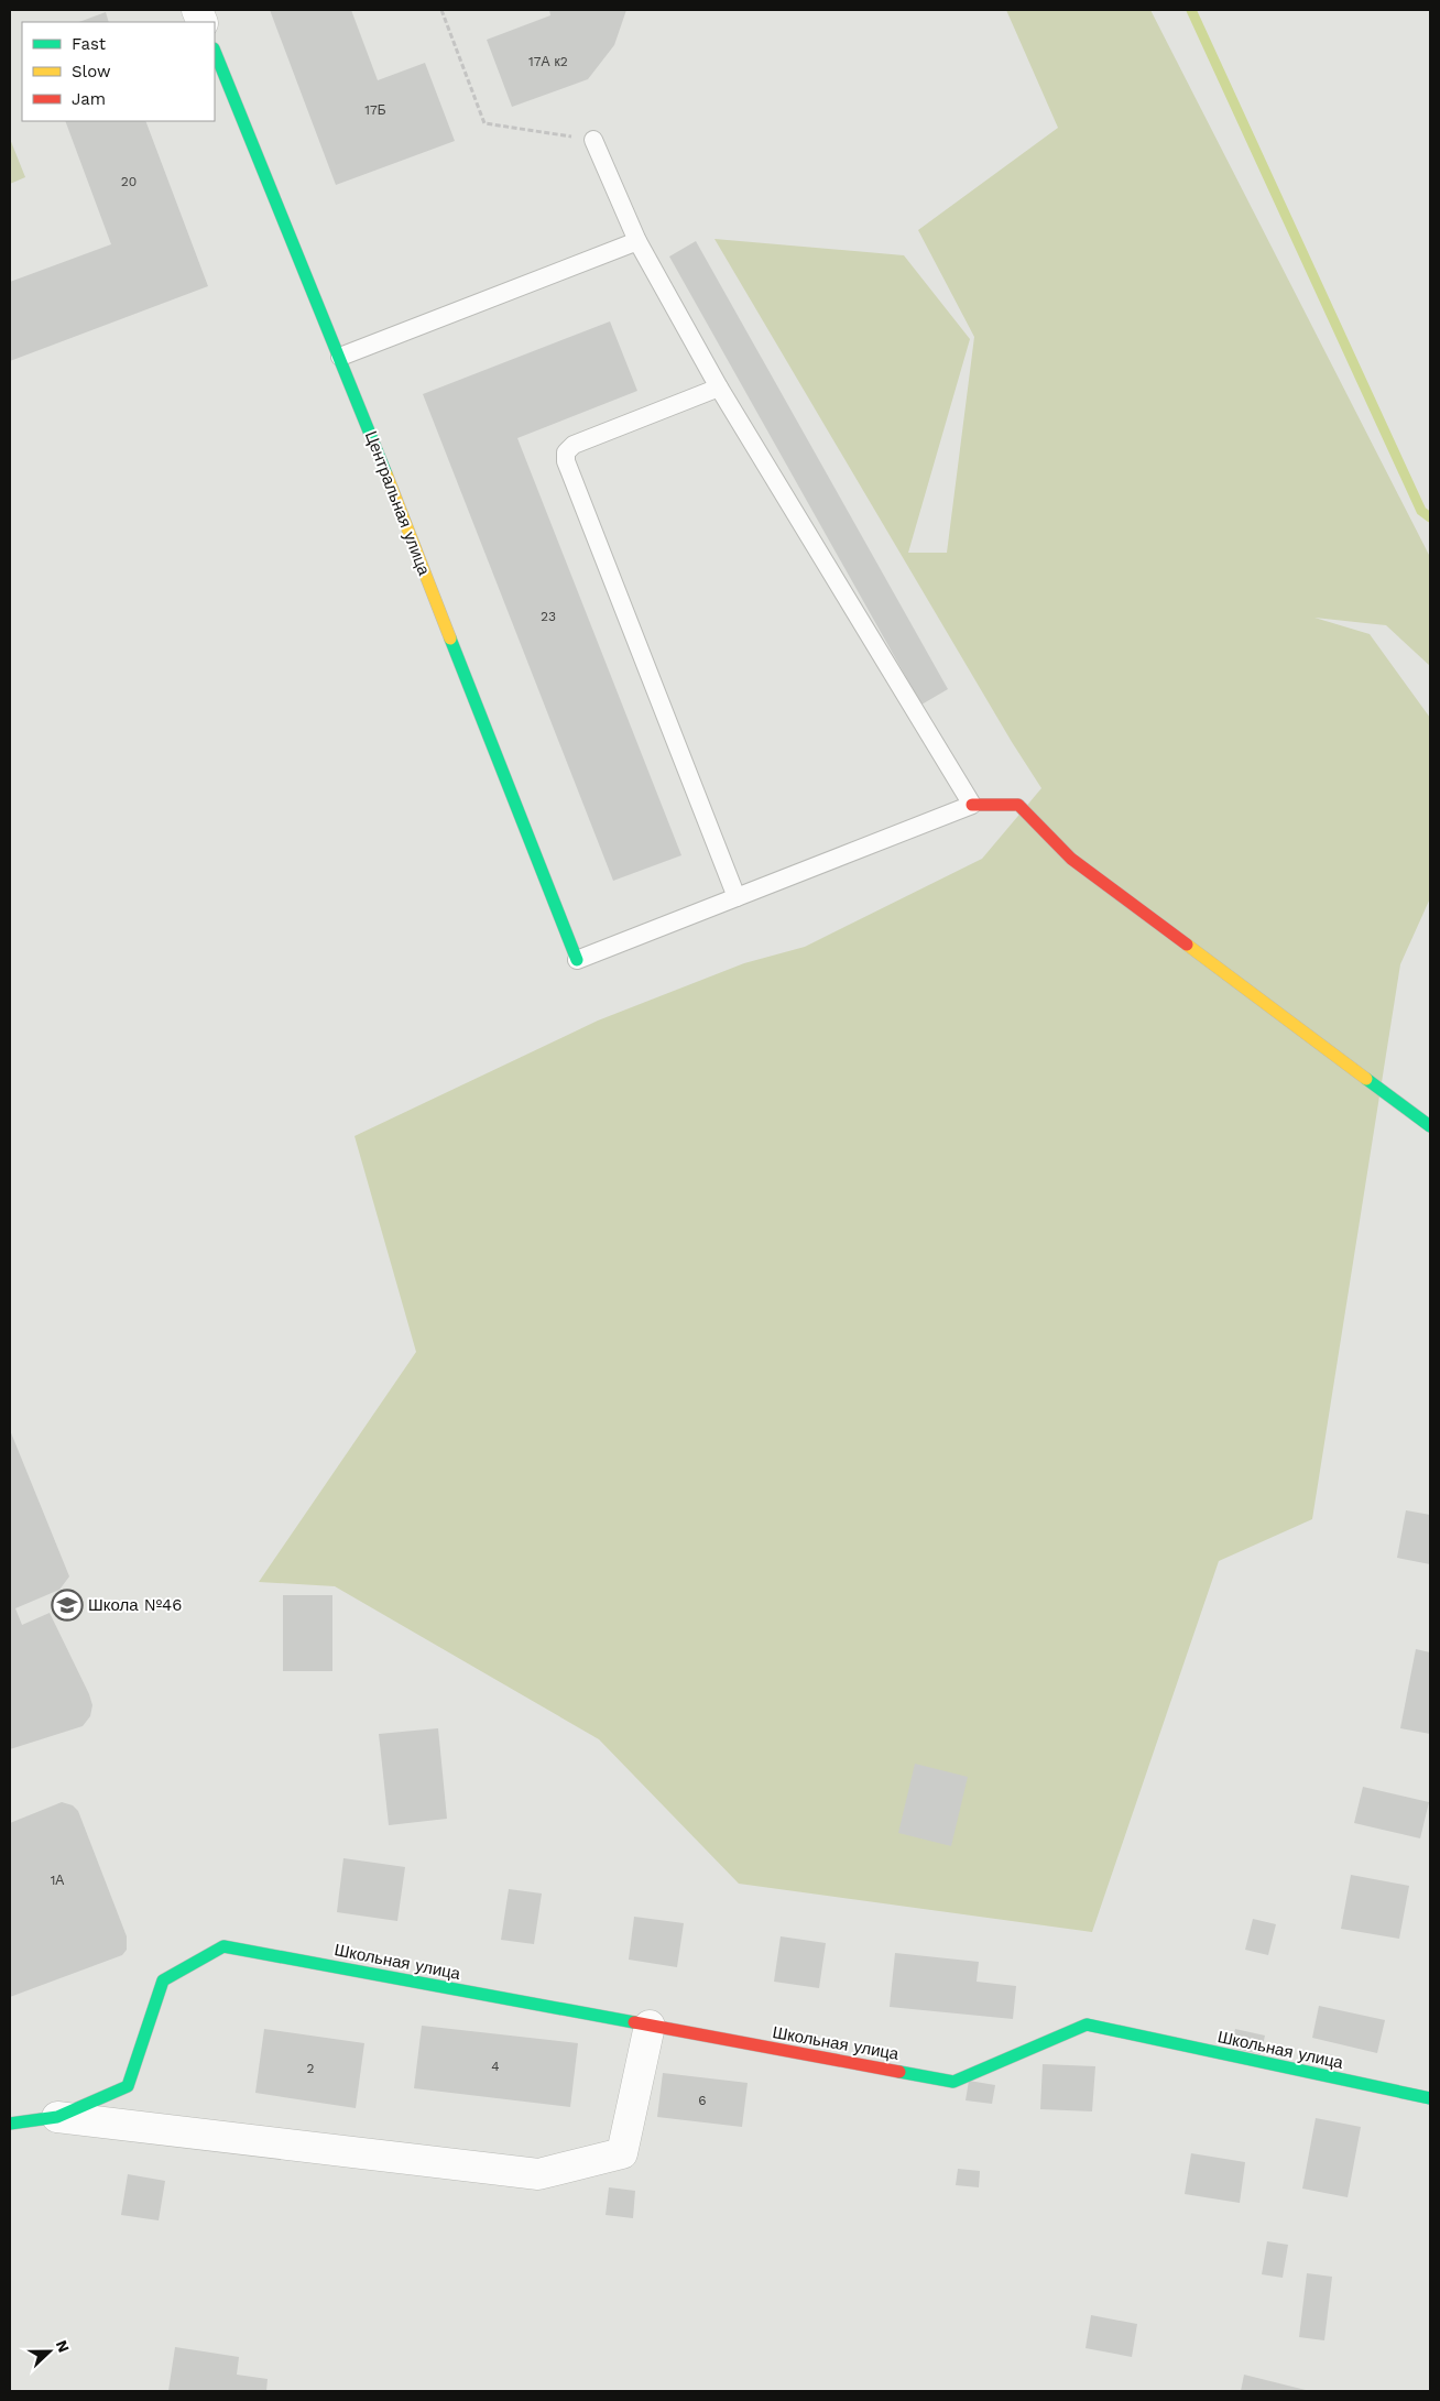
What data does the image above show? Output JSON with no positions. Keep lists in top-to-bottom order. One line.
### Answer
{"streets":{"street":["Центральная улица","Школьная улица"]},"places":{"school or university":["Школа №46"]},"house_numbers":["17А к2","17Б","20","23","1А","4","2","6"],"legend":["Fast","Slow","Jam"],"north":"right"}
